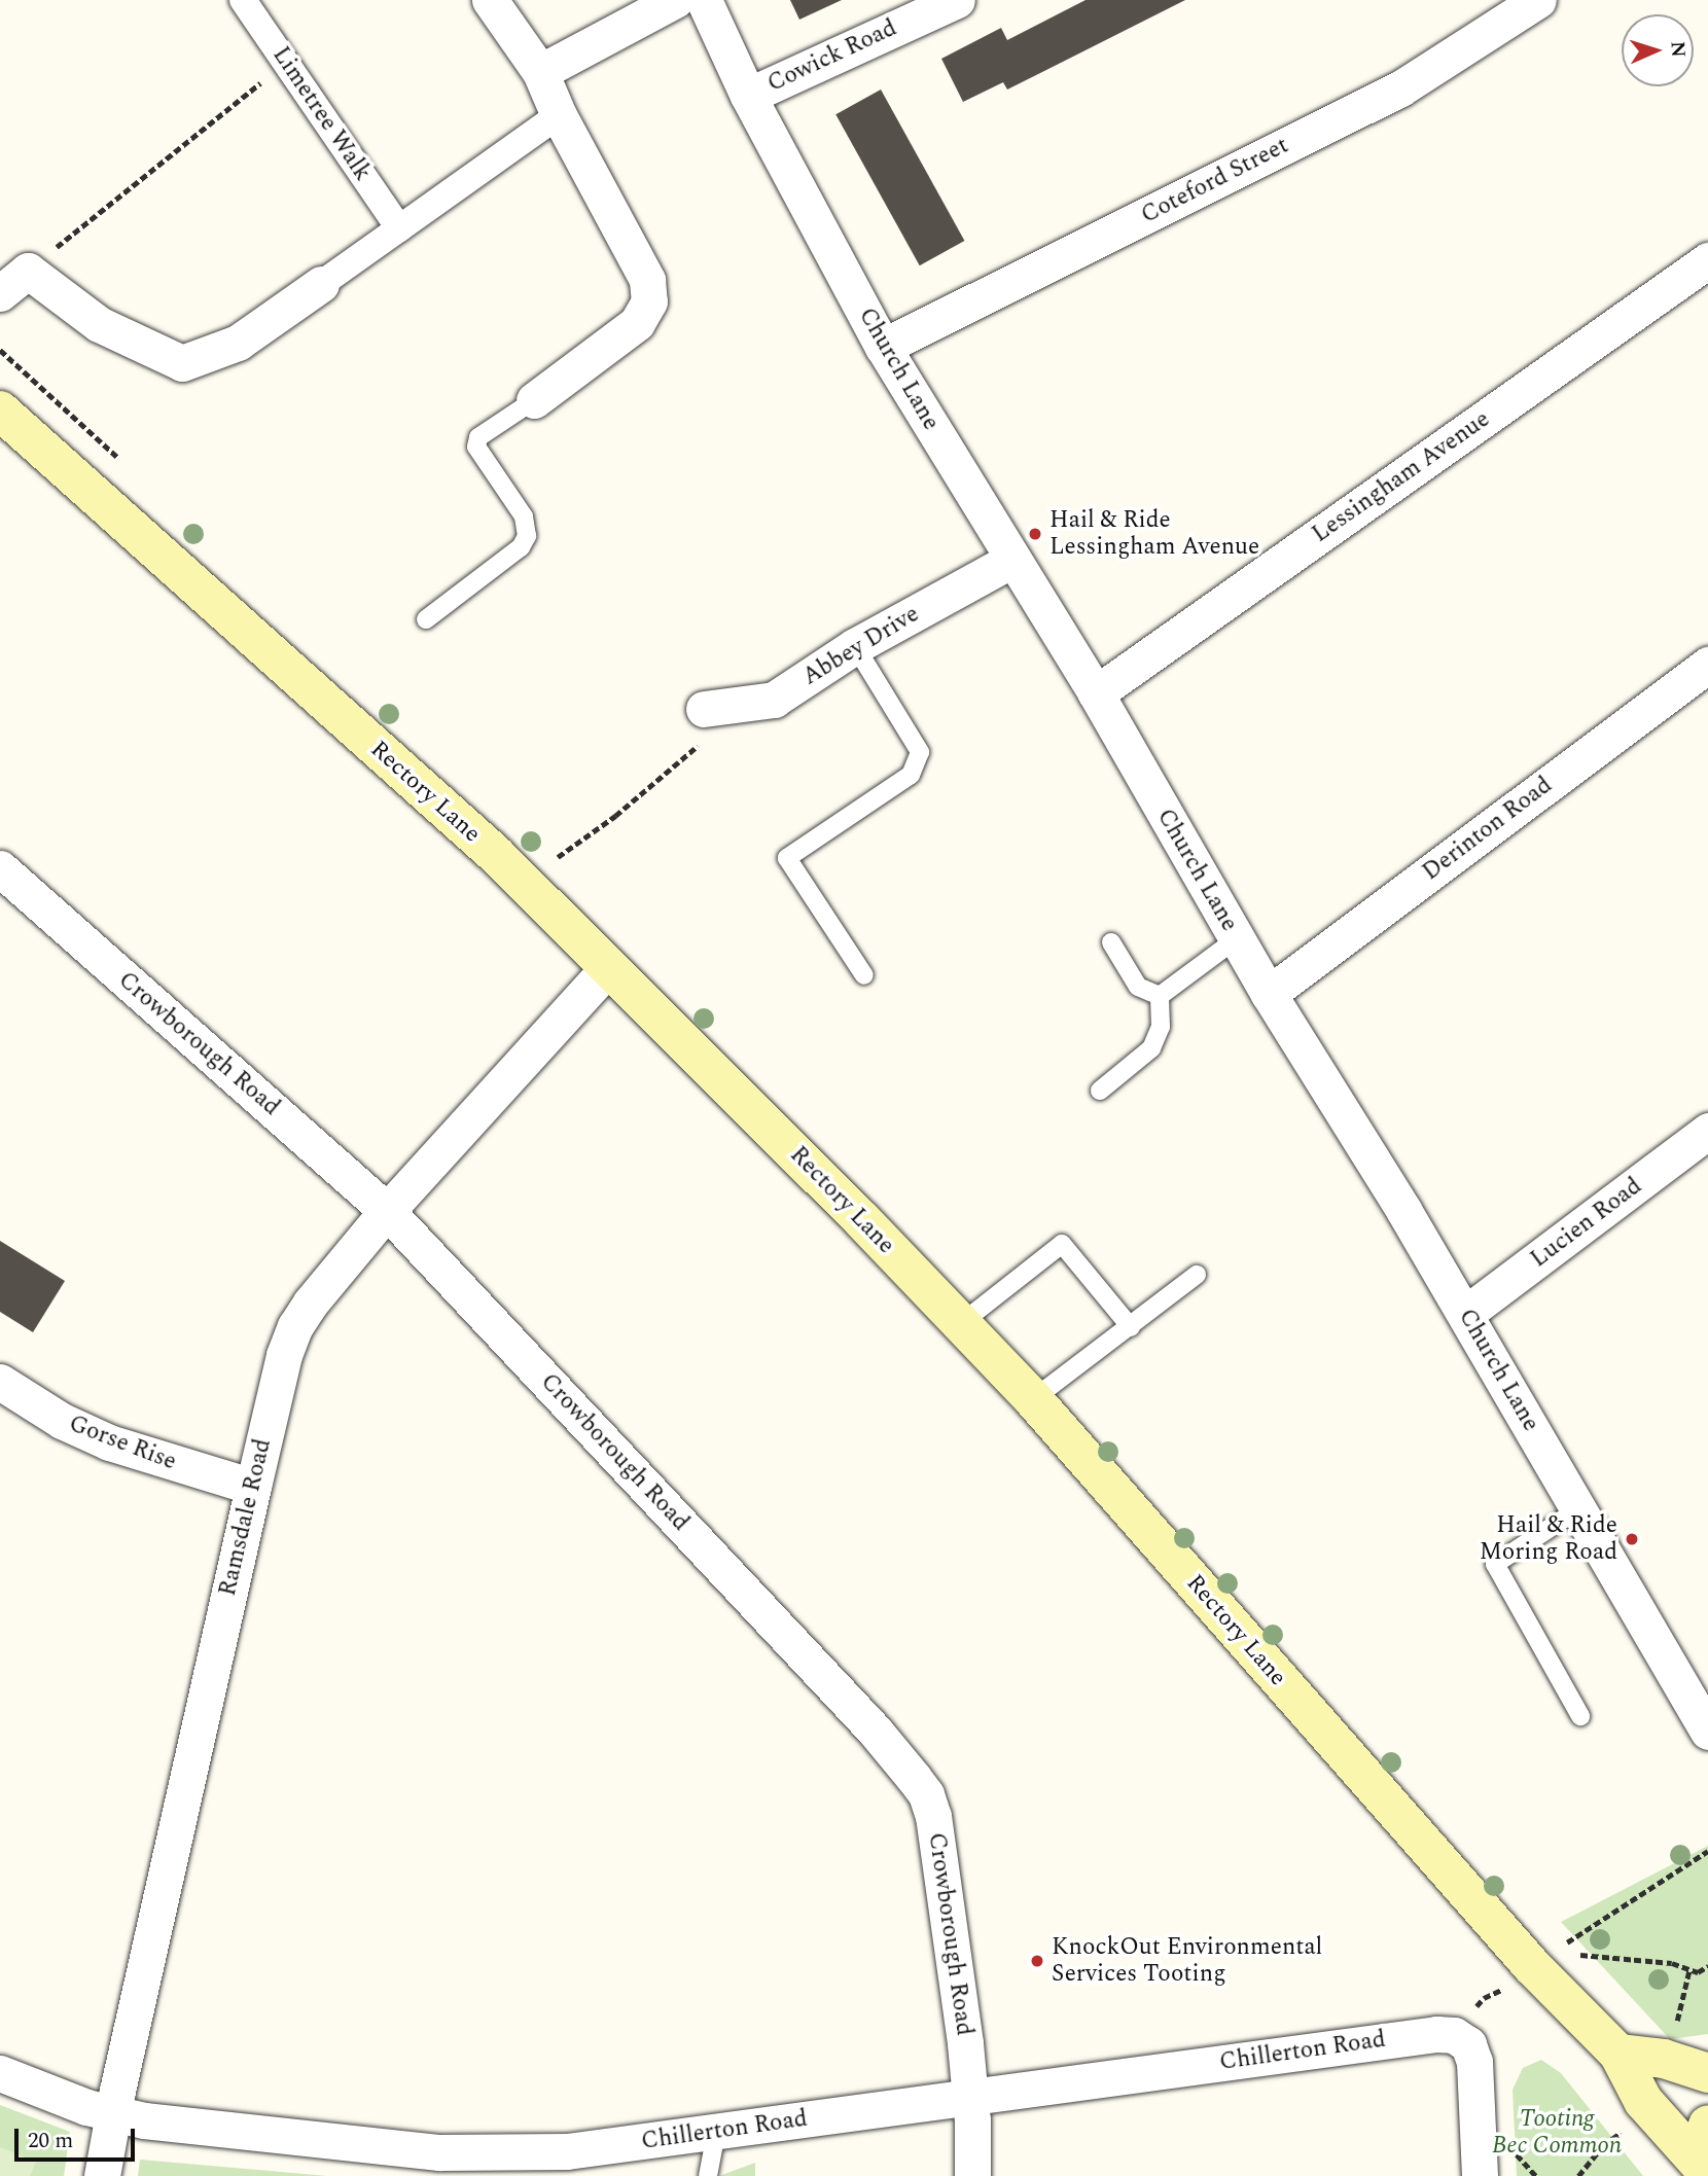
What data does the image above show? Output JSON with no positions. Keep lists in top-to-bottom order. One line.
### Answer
{"streets":{"main road":["Rectory Lane"],"street":["Cowick Road","Limetree Walk","Coteford Street","Church Lane","Lessingham Avenue","Abbey Drive","Derinton Road","Crowborough Road","Lucien Road","Gorse Rise","Ramsdale Road","Chillerton Road"]},"crossings":[["Cowick Road","Church Lane"],["Coteford Street","Church Lane"],["Church Lane","Lessingham Avenue"],["Church Lane","Abbey Drive"],["Church Lane","Derinton Road"],["Church Lane","Lucien Road"],["Rectory Lane","Ramsdale Road"],["Crowborough Road","Ramsdale Road"],["Crowborough Road","Chillerton Road"],["Gorse Rise","Ramsdale Road"],["Ramsdale Road","Chillerton Road"]],"parks":["Tooting Bec Common"],"places":["Hail & Ride Lessingham Avenue","Hail & Ride Moring Road","KnockOut Environmental Services Tooting"],"scale_bar":"20 m","north":"right"}
